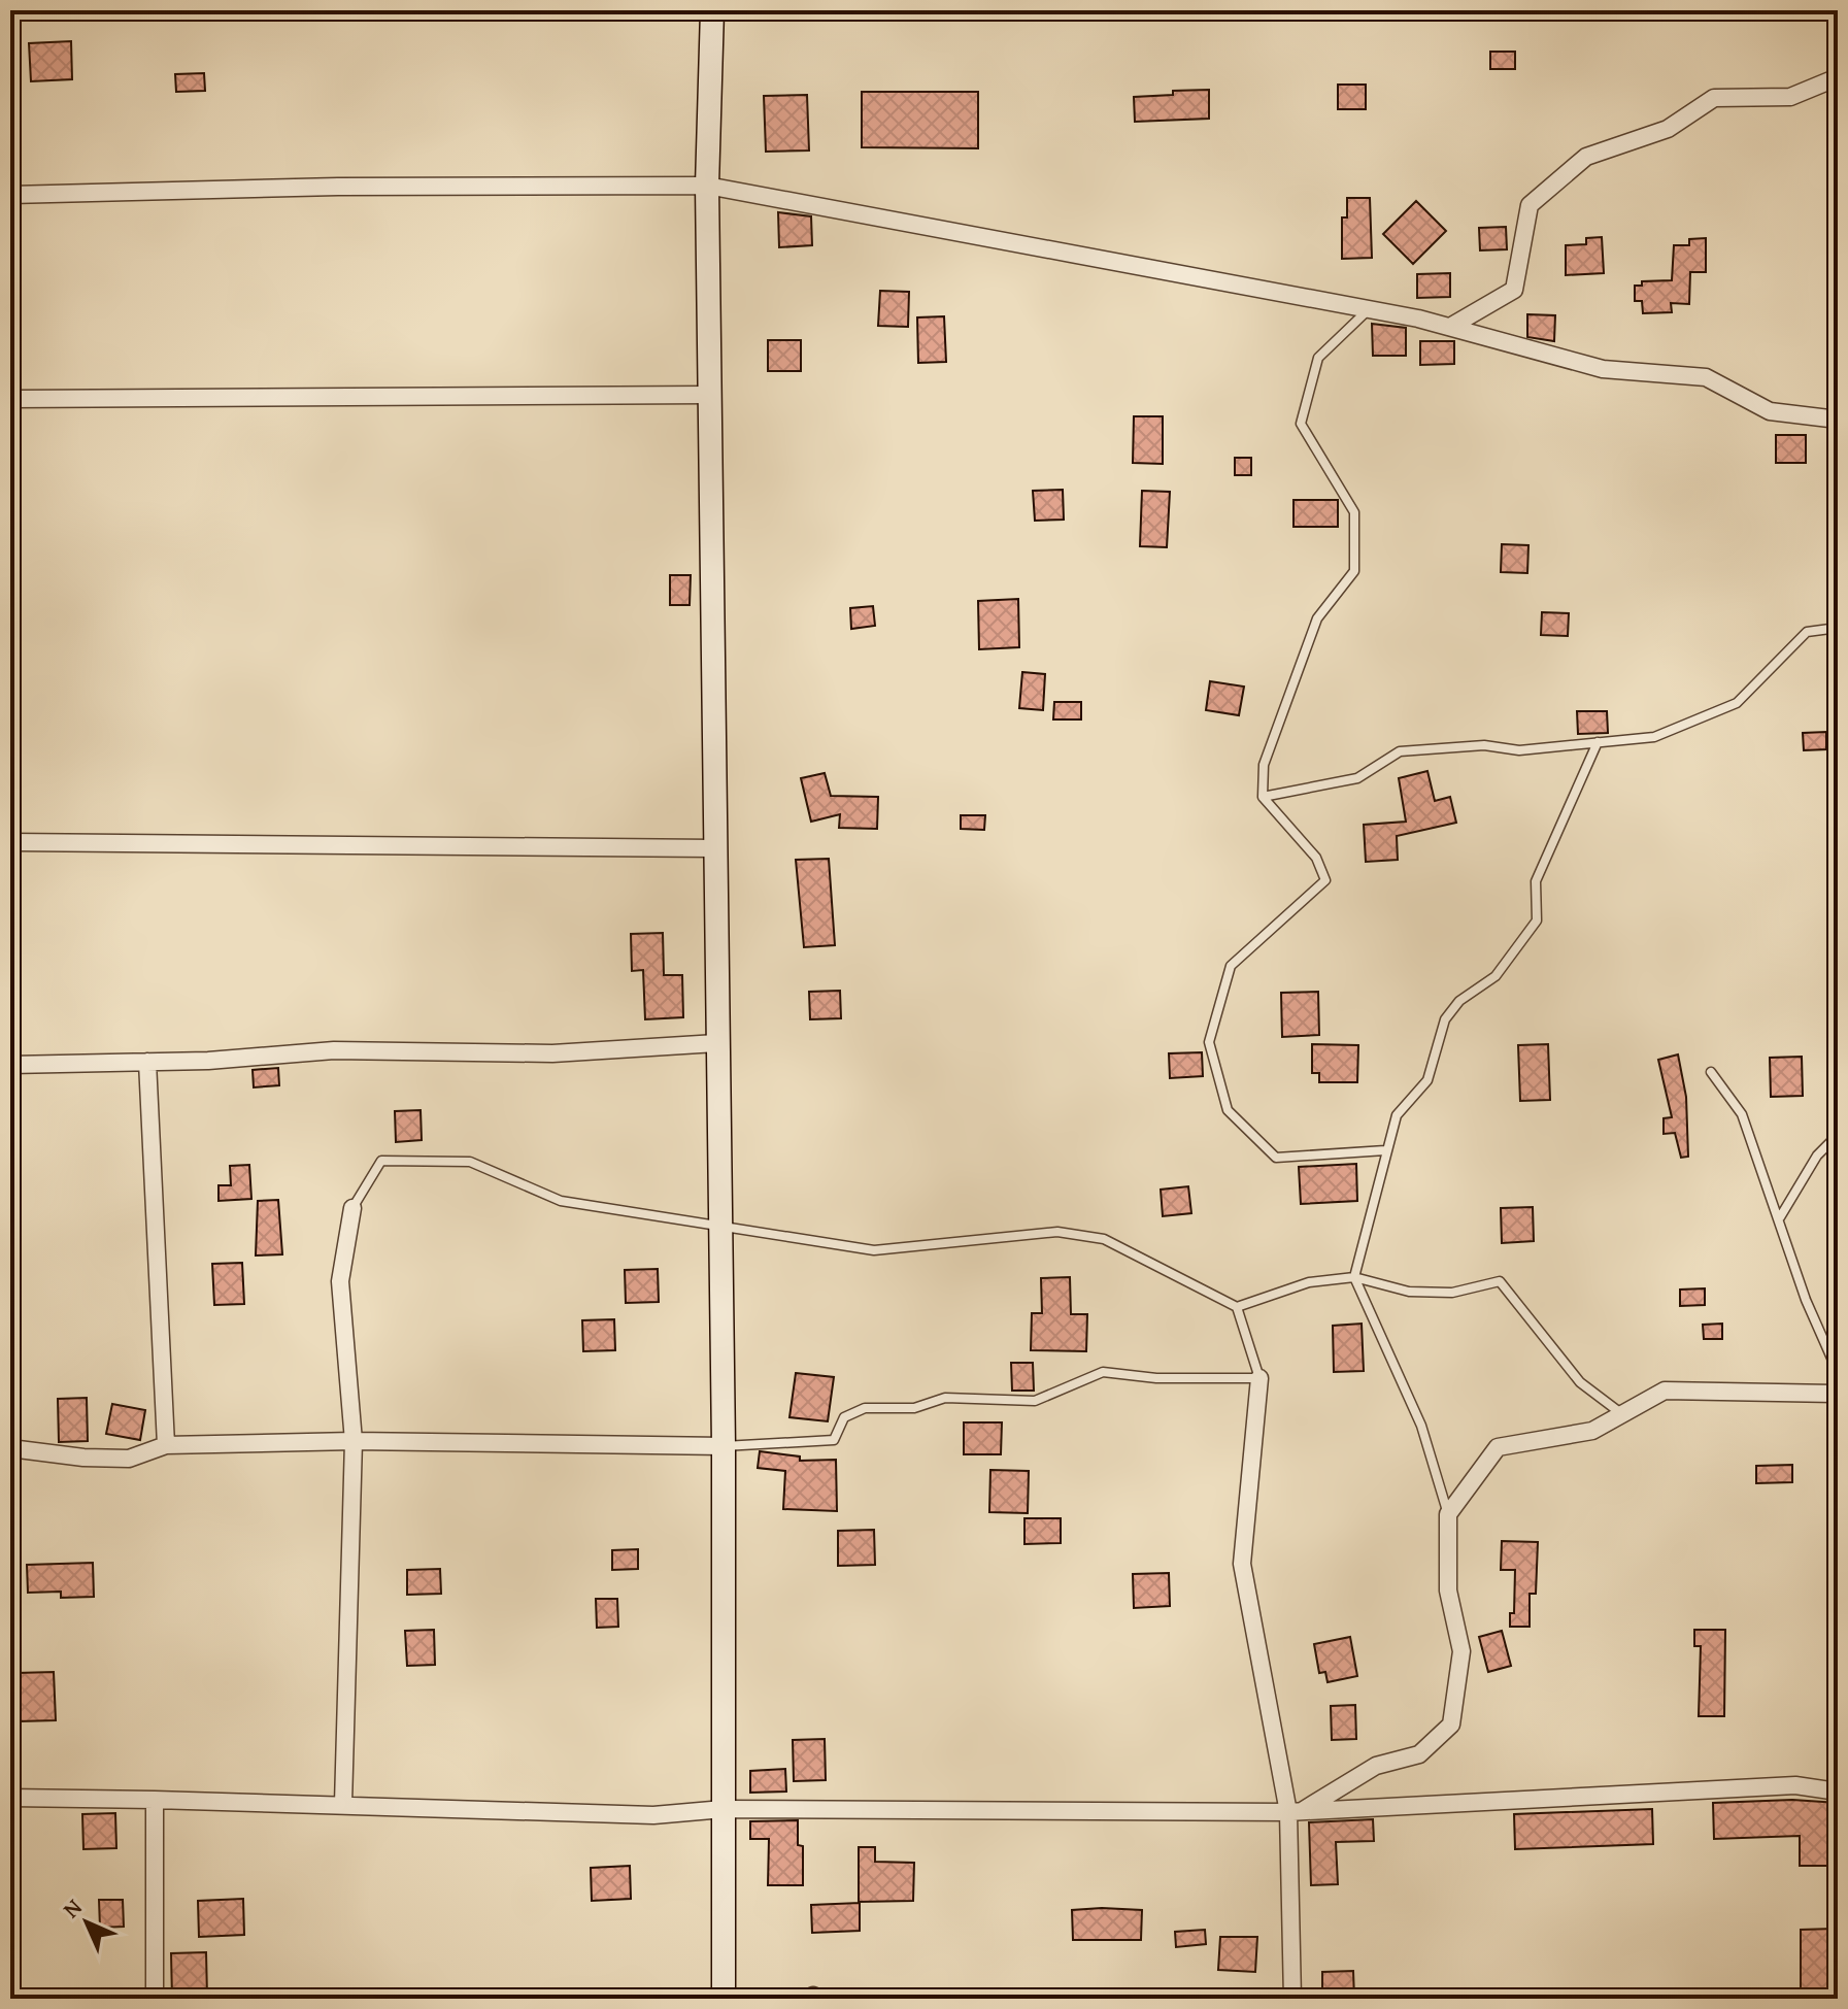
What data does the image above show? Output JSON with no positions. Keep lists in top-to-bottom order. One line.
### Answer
{"north":"top left"}
